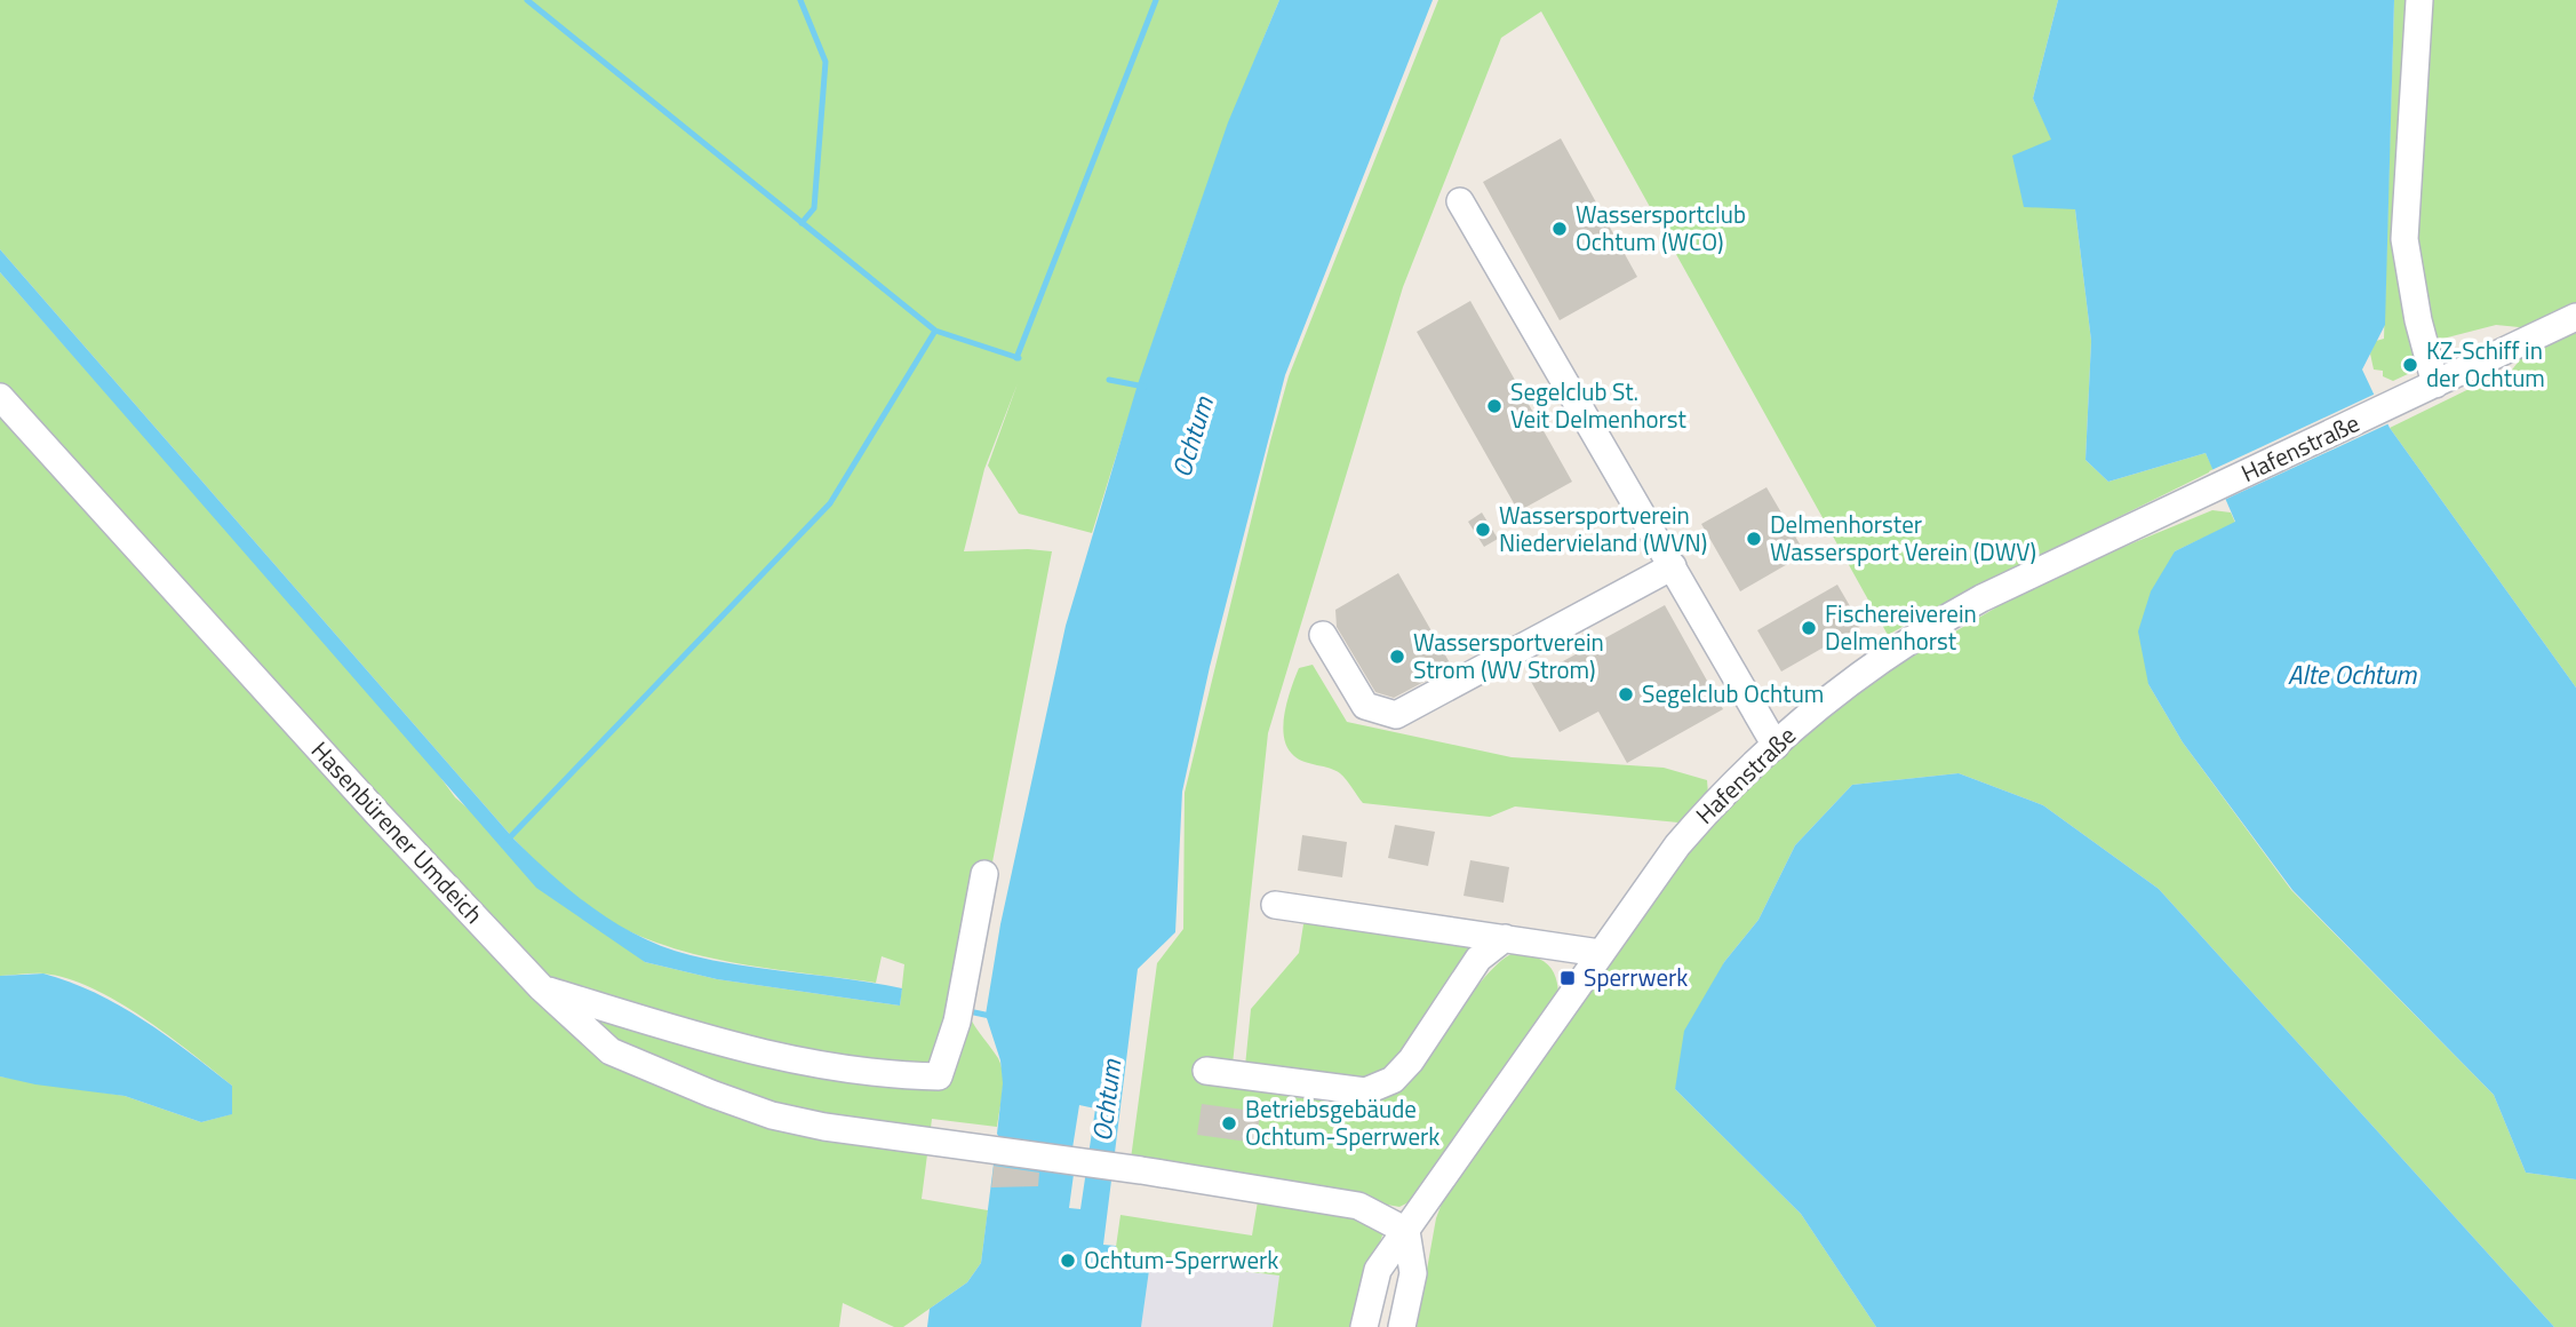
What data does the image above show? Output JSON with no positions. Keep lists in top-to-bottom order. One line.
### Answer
{"streets":{"street":["Hafenstraße","Hasenbürener Umdeich"]},"crossings":[["Hafenstraße","Hasenbürener Umdeich"]],"water":["Ochtum","Alte Ochtum"],"places":{"other":["Wassersportclub Ochtum (WCO)","KZ-Schiff in der Ochtum","Segelclub St. Veit Delmenhorst","Wassersportverein Niedervieland (WVN)","Delmenhorster Wassersport Verein (DWV)","Fischereiverein Delmenhorst","Wassersportverein Strom (WV Strom)","Segelclub Ochtum","Betriebsgebäude Ochtum-Sperrwerk","Ochtum-Sperrwerk"],"transit":["Sperrwerk"]}}
